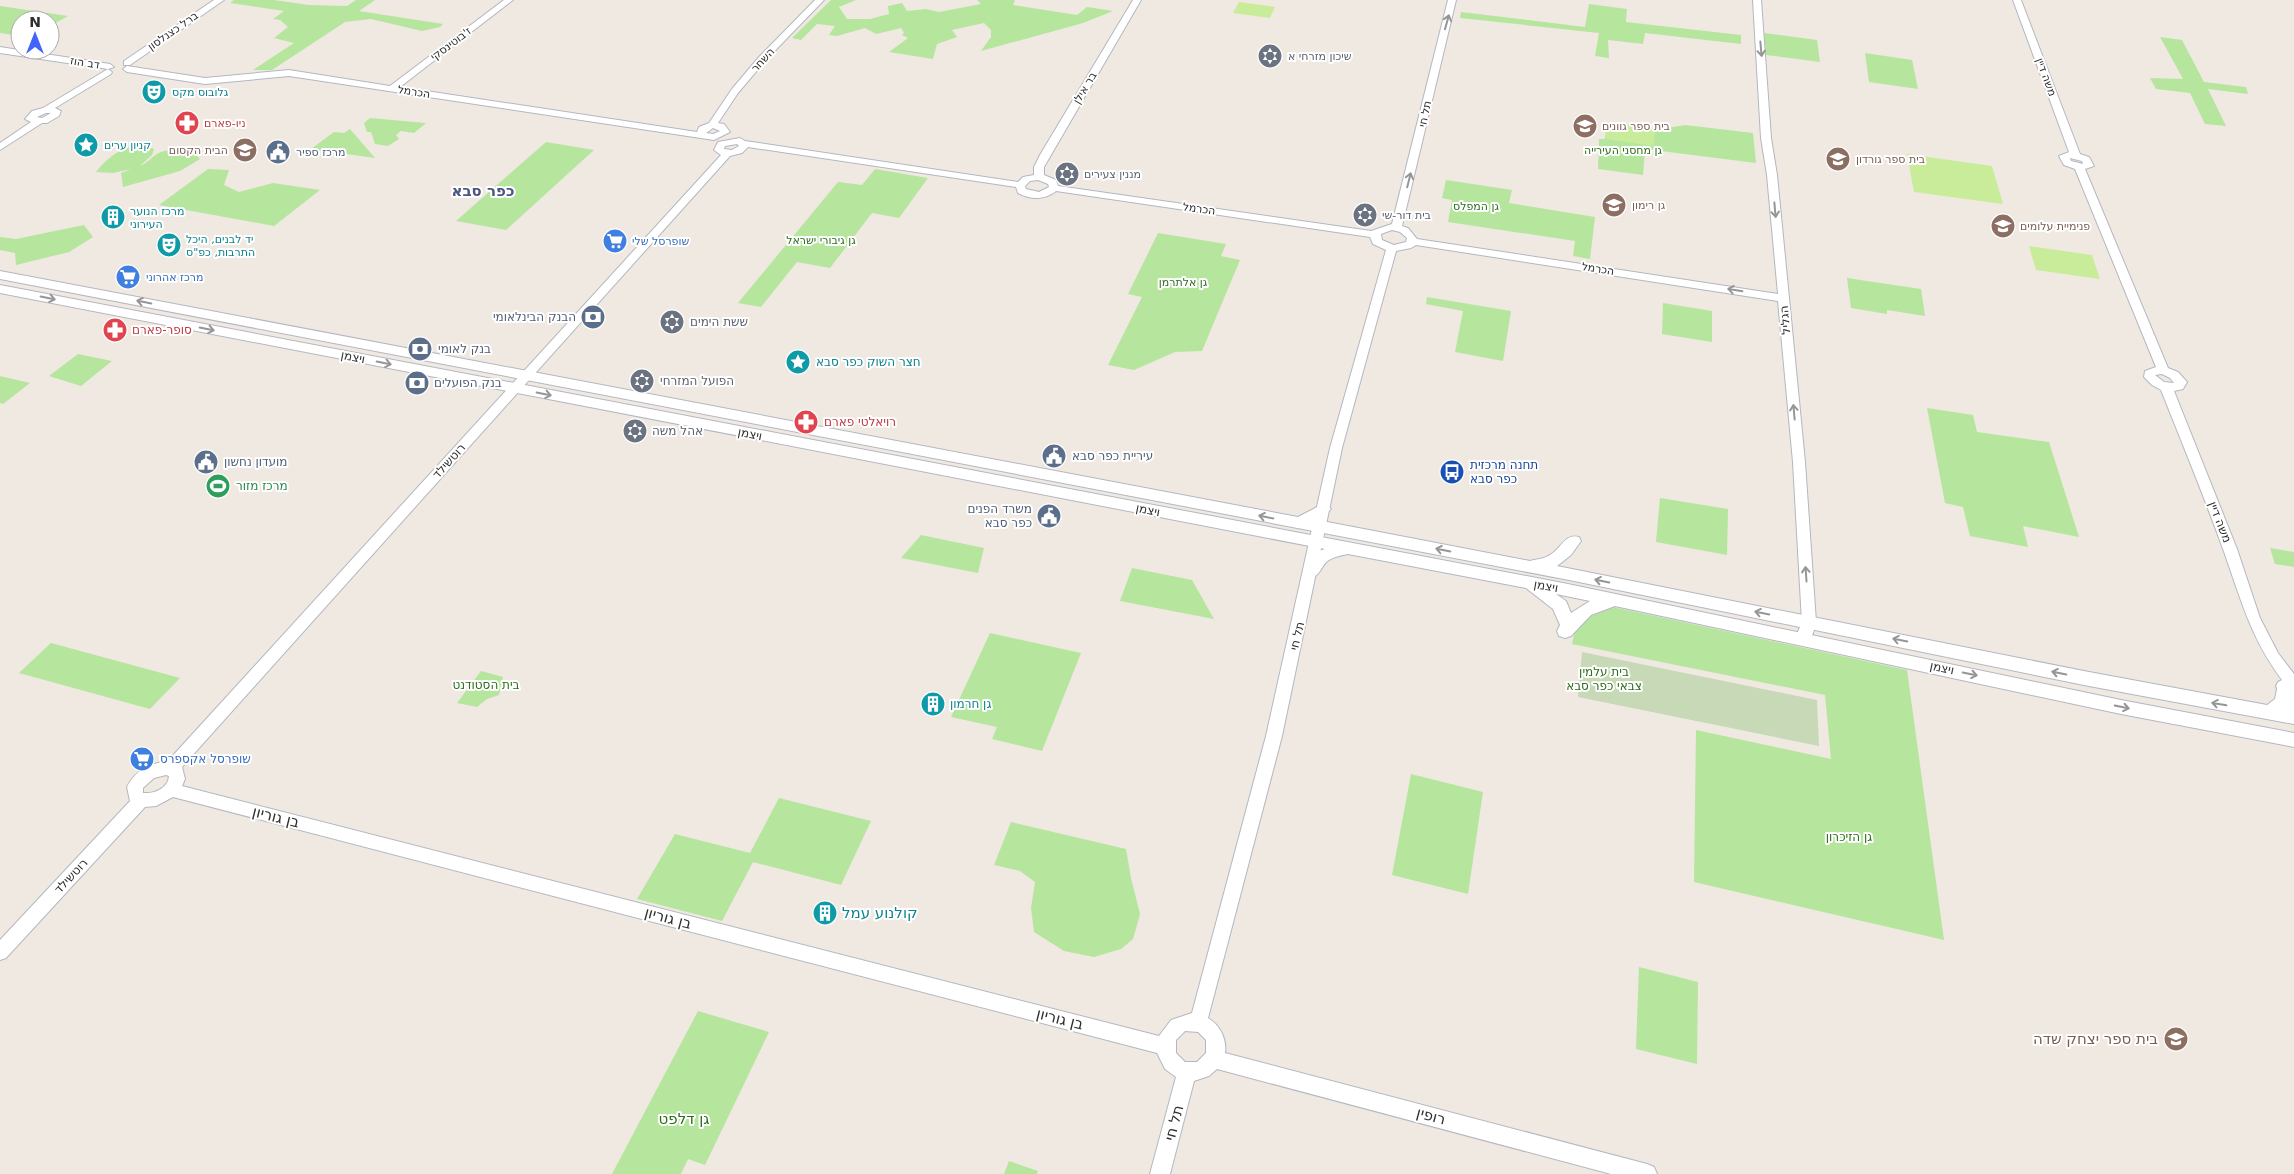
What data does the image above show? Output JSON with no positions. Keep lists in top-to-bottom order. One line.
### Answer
{"streets":{"main road":["ויצמן"],"street":["ברל כצנלסון","ז'בוטינסקי","השחר","דב הוז","משה דיין","בר אילן","הכרמל","תל חי","הגליל","רוטשילד","בן גוריון","רופין"]},"crossings":[["ברל כצנלסון","הכרמל"],["ז'בוטינסקי","הכרמל"],["השחר","הכרמל"],["הכרמל","הגליל"],["תל חי","ויצמן"],["תל חי","בן גוריון"],["תל חי","רופין"],["הגליל","ויצמן"],["ויצמן","רוטשילד"],["בן גוריון","רופין"]],"districts":["כפר סבא"],"parks":["גן מחסני העירייה","גן המפלס","גן גיבורי ישראל","גן אלתרמן","בית עלמין צבאי כפר סבא","בית הסטודנט","גן הזיכרון","גן דלפט"],"places":{"synagogue":["שיכון מזרחי א","מננין צעירים","בית דור-שי","ששת הימים","הפועל המזרחי","אהל משה"],"theatre":["גלובוס מקס","יד לבנים, היכל התרבות, כפ\"ס"],"pharmacy":["ניו-פארם","סופר-פארם","רויאלטי פארם"],"school or university":["בית ספר גוונים","הבית הקסום","בית ספר גורדון","גן רימון","פנימיית עלומים","בית ספר יצחק שדה"],"place":["קניון ערים","חצר השוק כפר סבא"],"public building":["מרכז ספיר","עיריית כפר סבא","מועדון נחשון","משרד הפנים כפר סבא"],"building":["מרכז הנוער העירוני","גן חרמון","קולנוע עמל"],"supermarket":["שופרסל שלי","מרכז אהרוני","שופרסל אקספרס"],"bank":["הבנק הבינלאומי","בנק לאומי","בנק הפועלים"],"bus stop":["תחנה מרכזית כפר סבא"],"sports":["מרכז מזור"]},"north":"top"}
